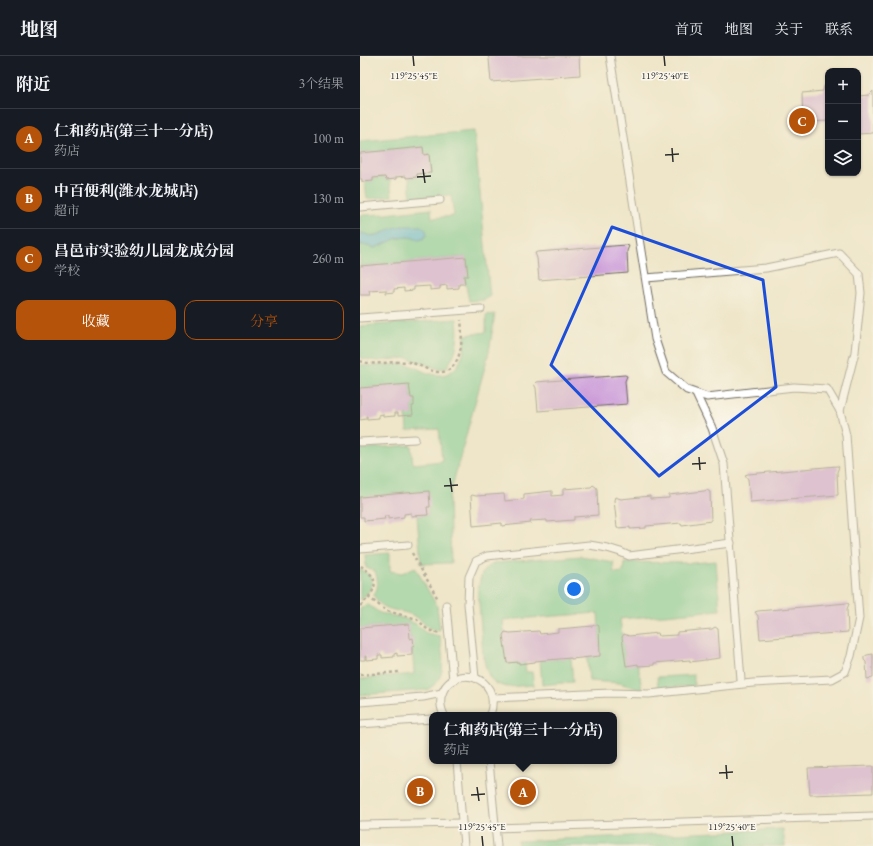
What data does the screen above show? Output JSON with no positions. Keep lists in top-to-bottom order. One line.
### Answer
{"page":{"header":"地图","nav":["首页","地图","关于","联系"],"heading":["附近","3个结果"],"map_buttons":["+","−"],"pins":["C","B","A"],"list":[{"mark":"A","name":"仁和药店(第三十一分店)","note":"药店","value":"100 m"},{"mark":"B","name":"中百便利(潍水龙城店)","note":"超市","value":"130 m"},{"mark":"C","name":"昌邑市实验幼儿园龙成分园","note":"学校","value":"260 m"}],"buttons":["收藏","分享"],"popup":["仁和药店(第三十一分店)","药店"]},"coordinates":["119°25'45\"E","119°25'40\"E"]}
